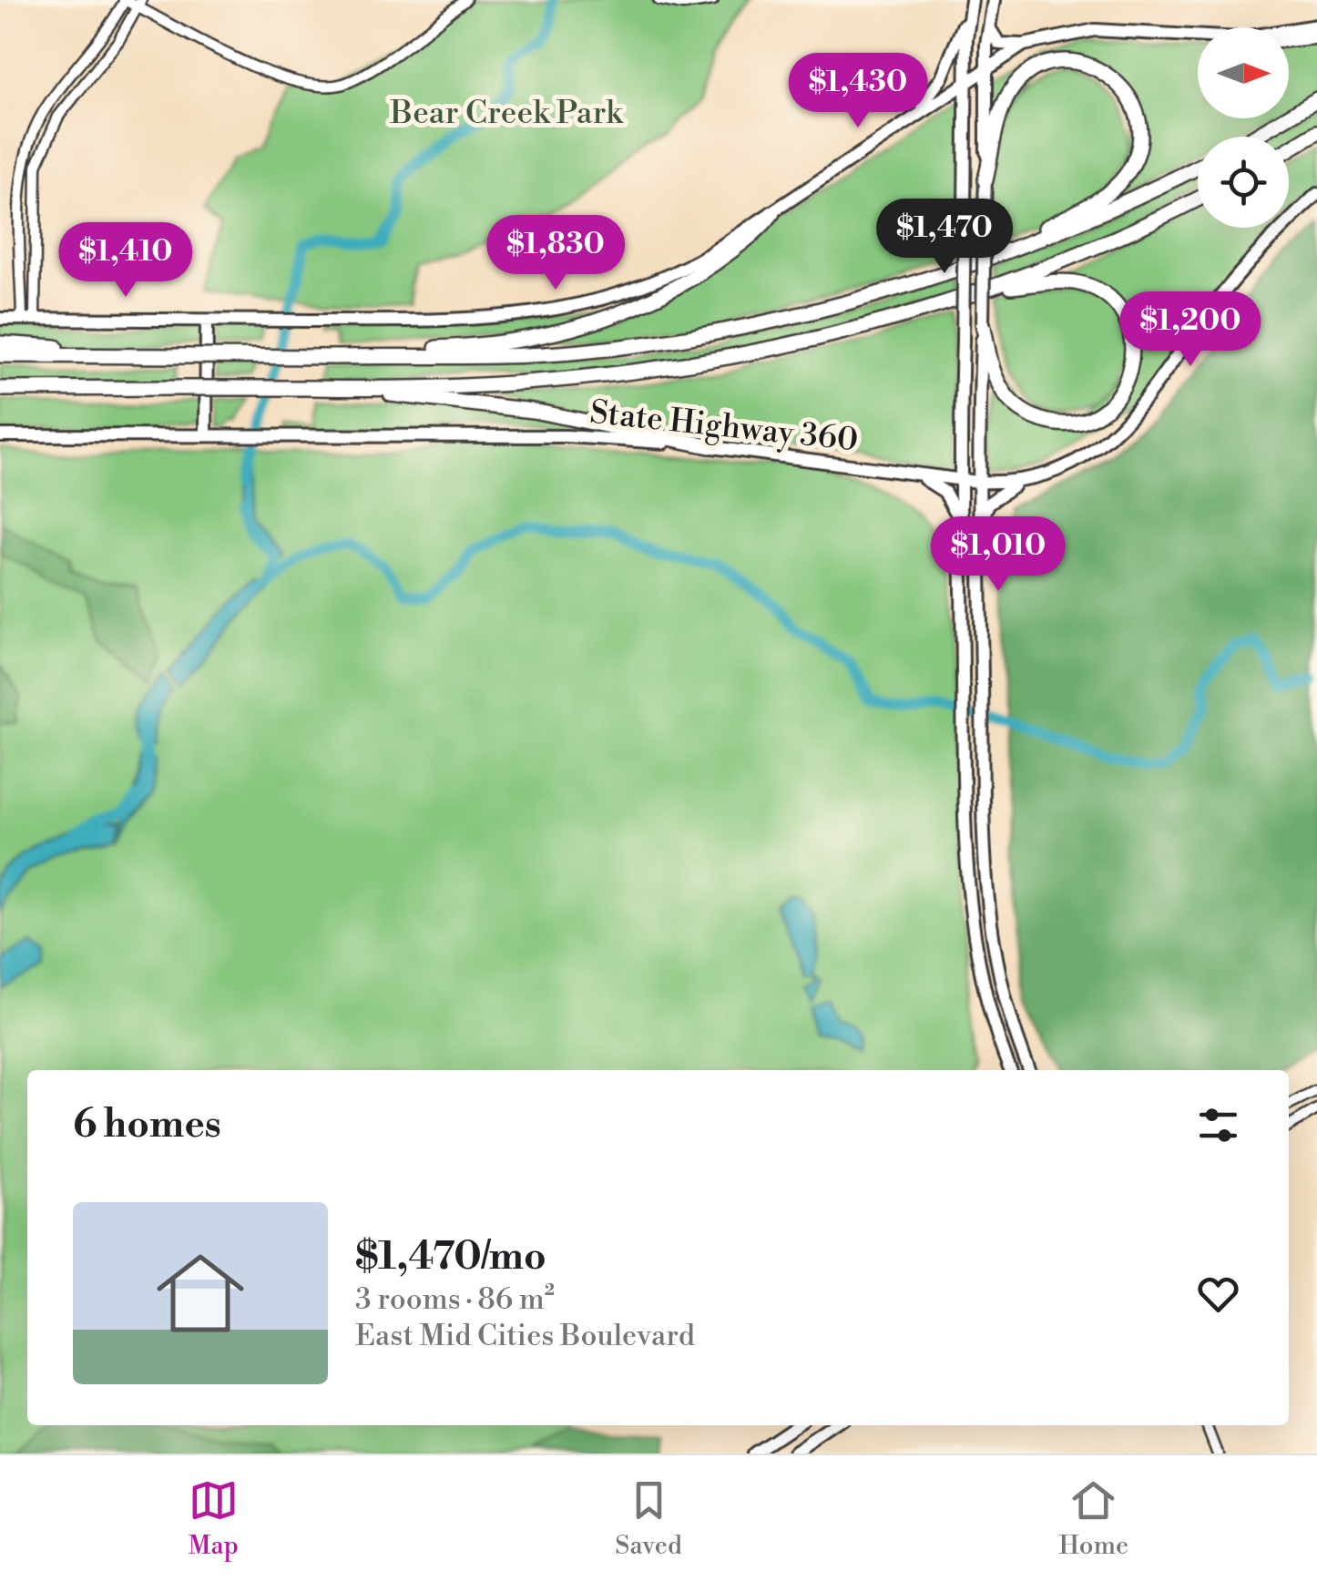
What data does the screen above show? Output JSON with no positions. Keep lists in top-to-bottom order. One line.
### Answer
{"streets":{"main road":["State Highway 360"]},"parks":["Bear Creek Park"],"north":"right","page":{"price":["$1,430","$1,470","$1,830","$1,410","$1,200","$1,010"],"heading":"6 homes","list":[{"name":"$1,470/mo","note":"3 rooms · 86 m² · East Mid Cities Boulevard"}],"tabs":["Map","Saved","Home"]}}
